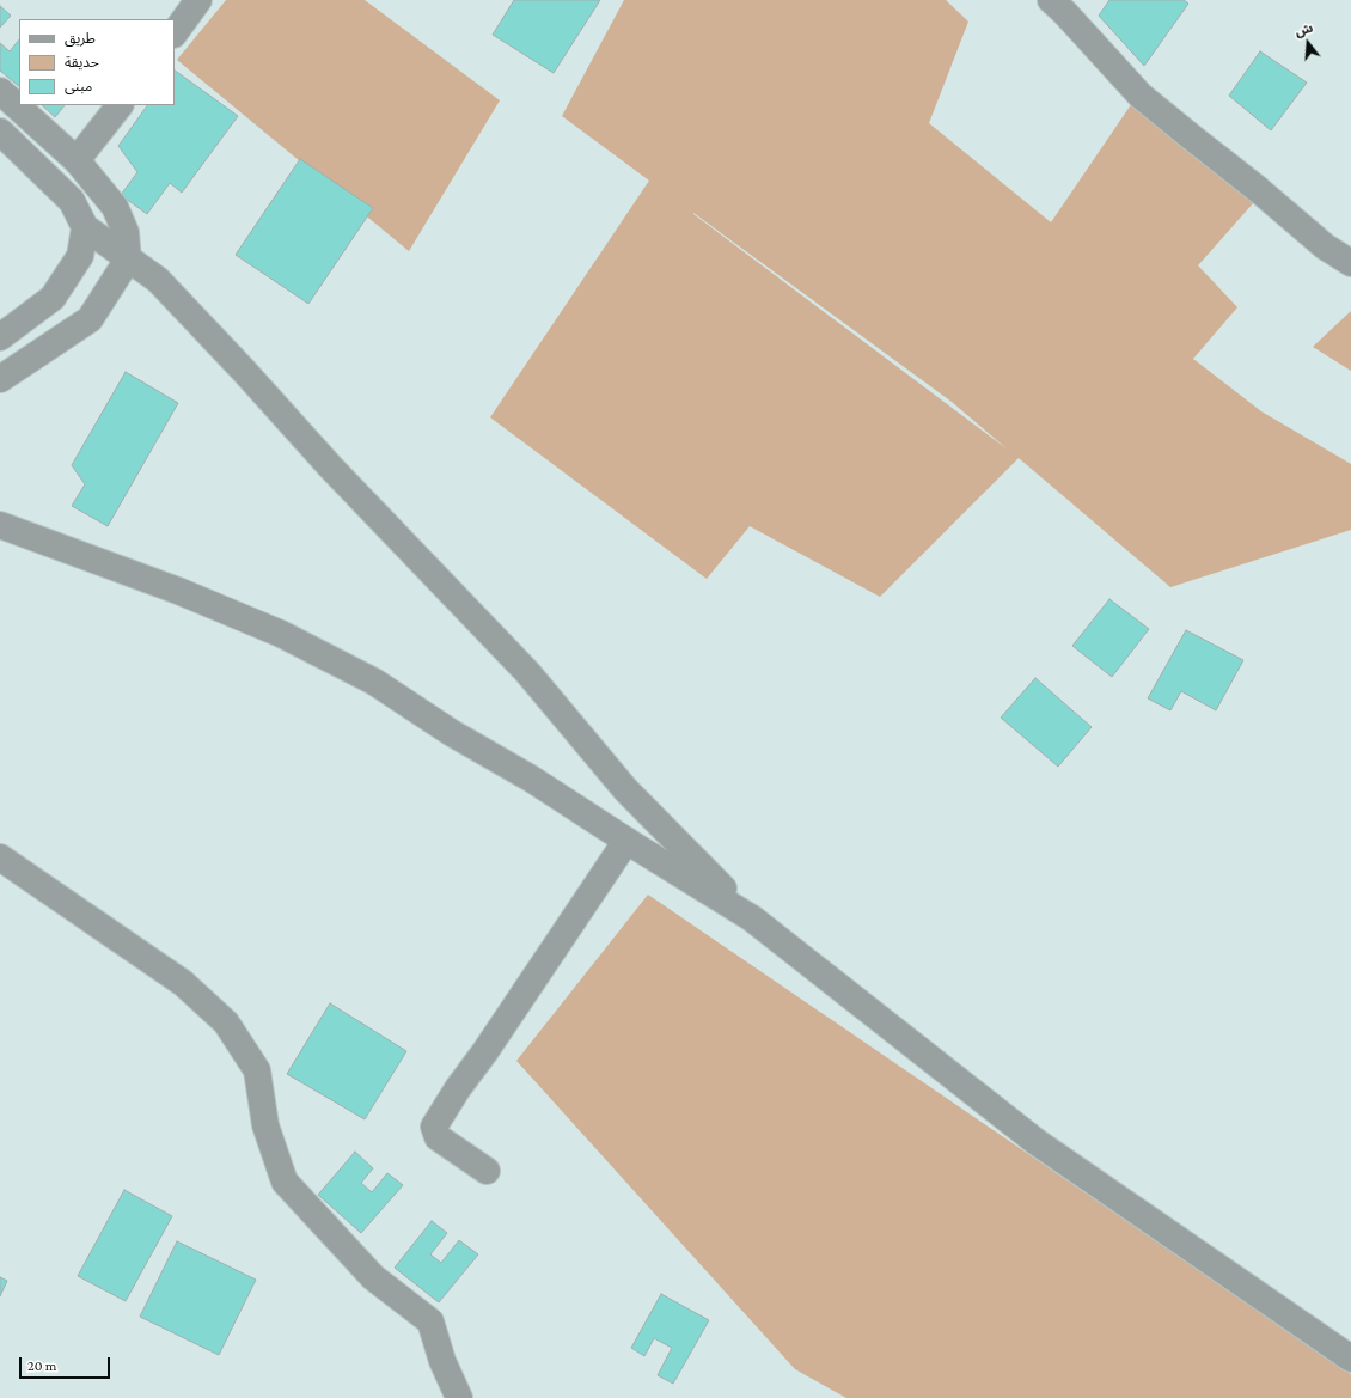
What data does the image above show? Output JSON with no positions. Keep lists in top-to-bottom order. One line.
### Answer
{"legend":["طريق","حديقة","مبنى"],"scale_bar":"20 m","north":"top"}
